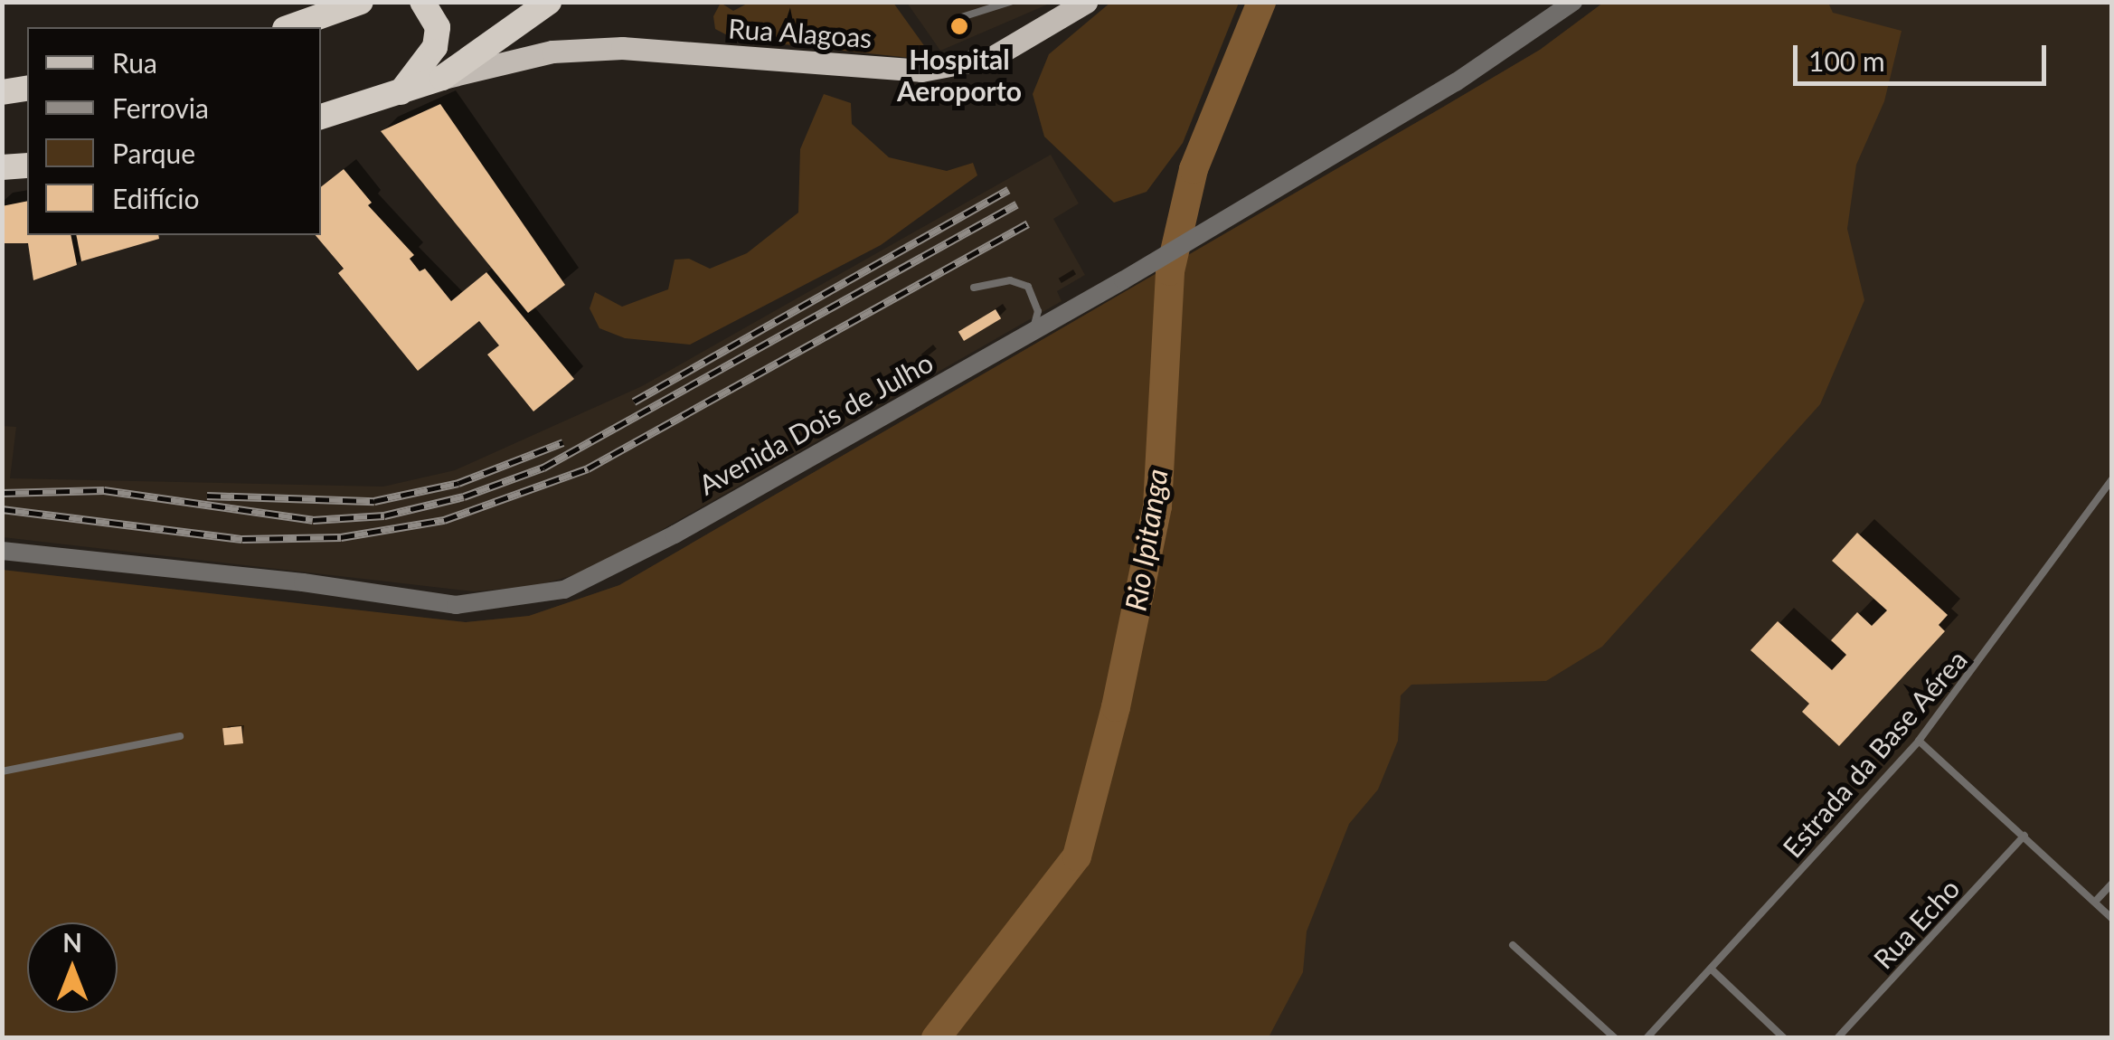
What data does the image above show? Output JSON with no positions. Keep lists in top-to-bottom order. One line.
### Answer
{"streets":{"main road":["Rua Alagoas"],"street":["Avenida Dois de Julho"],"lane":["Estrada da Base Aérea","Rua Echo"]},"water":["Rio Ipitanga"],"places":["Hospital Aeroporto"],"legend":["Rua","Ferrovia","Parque","Edifício"],"scale_bar":"100 m","north":"top"}
